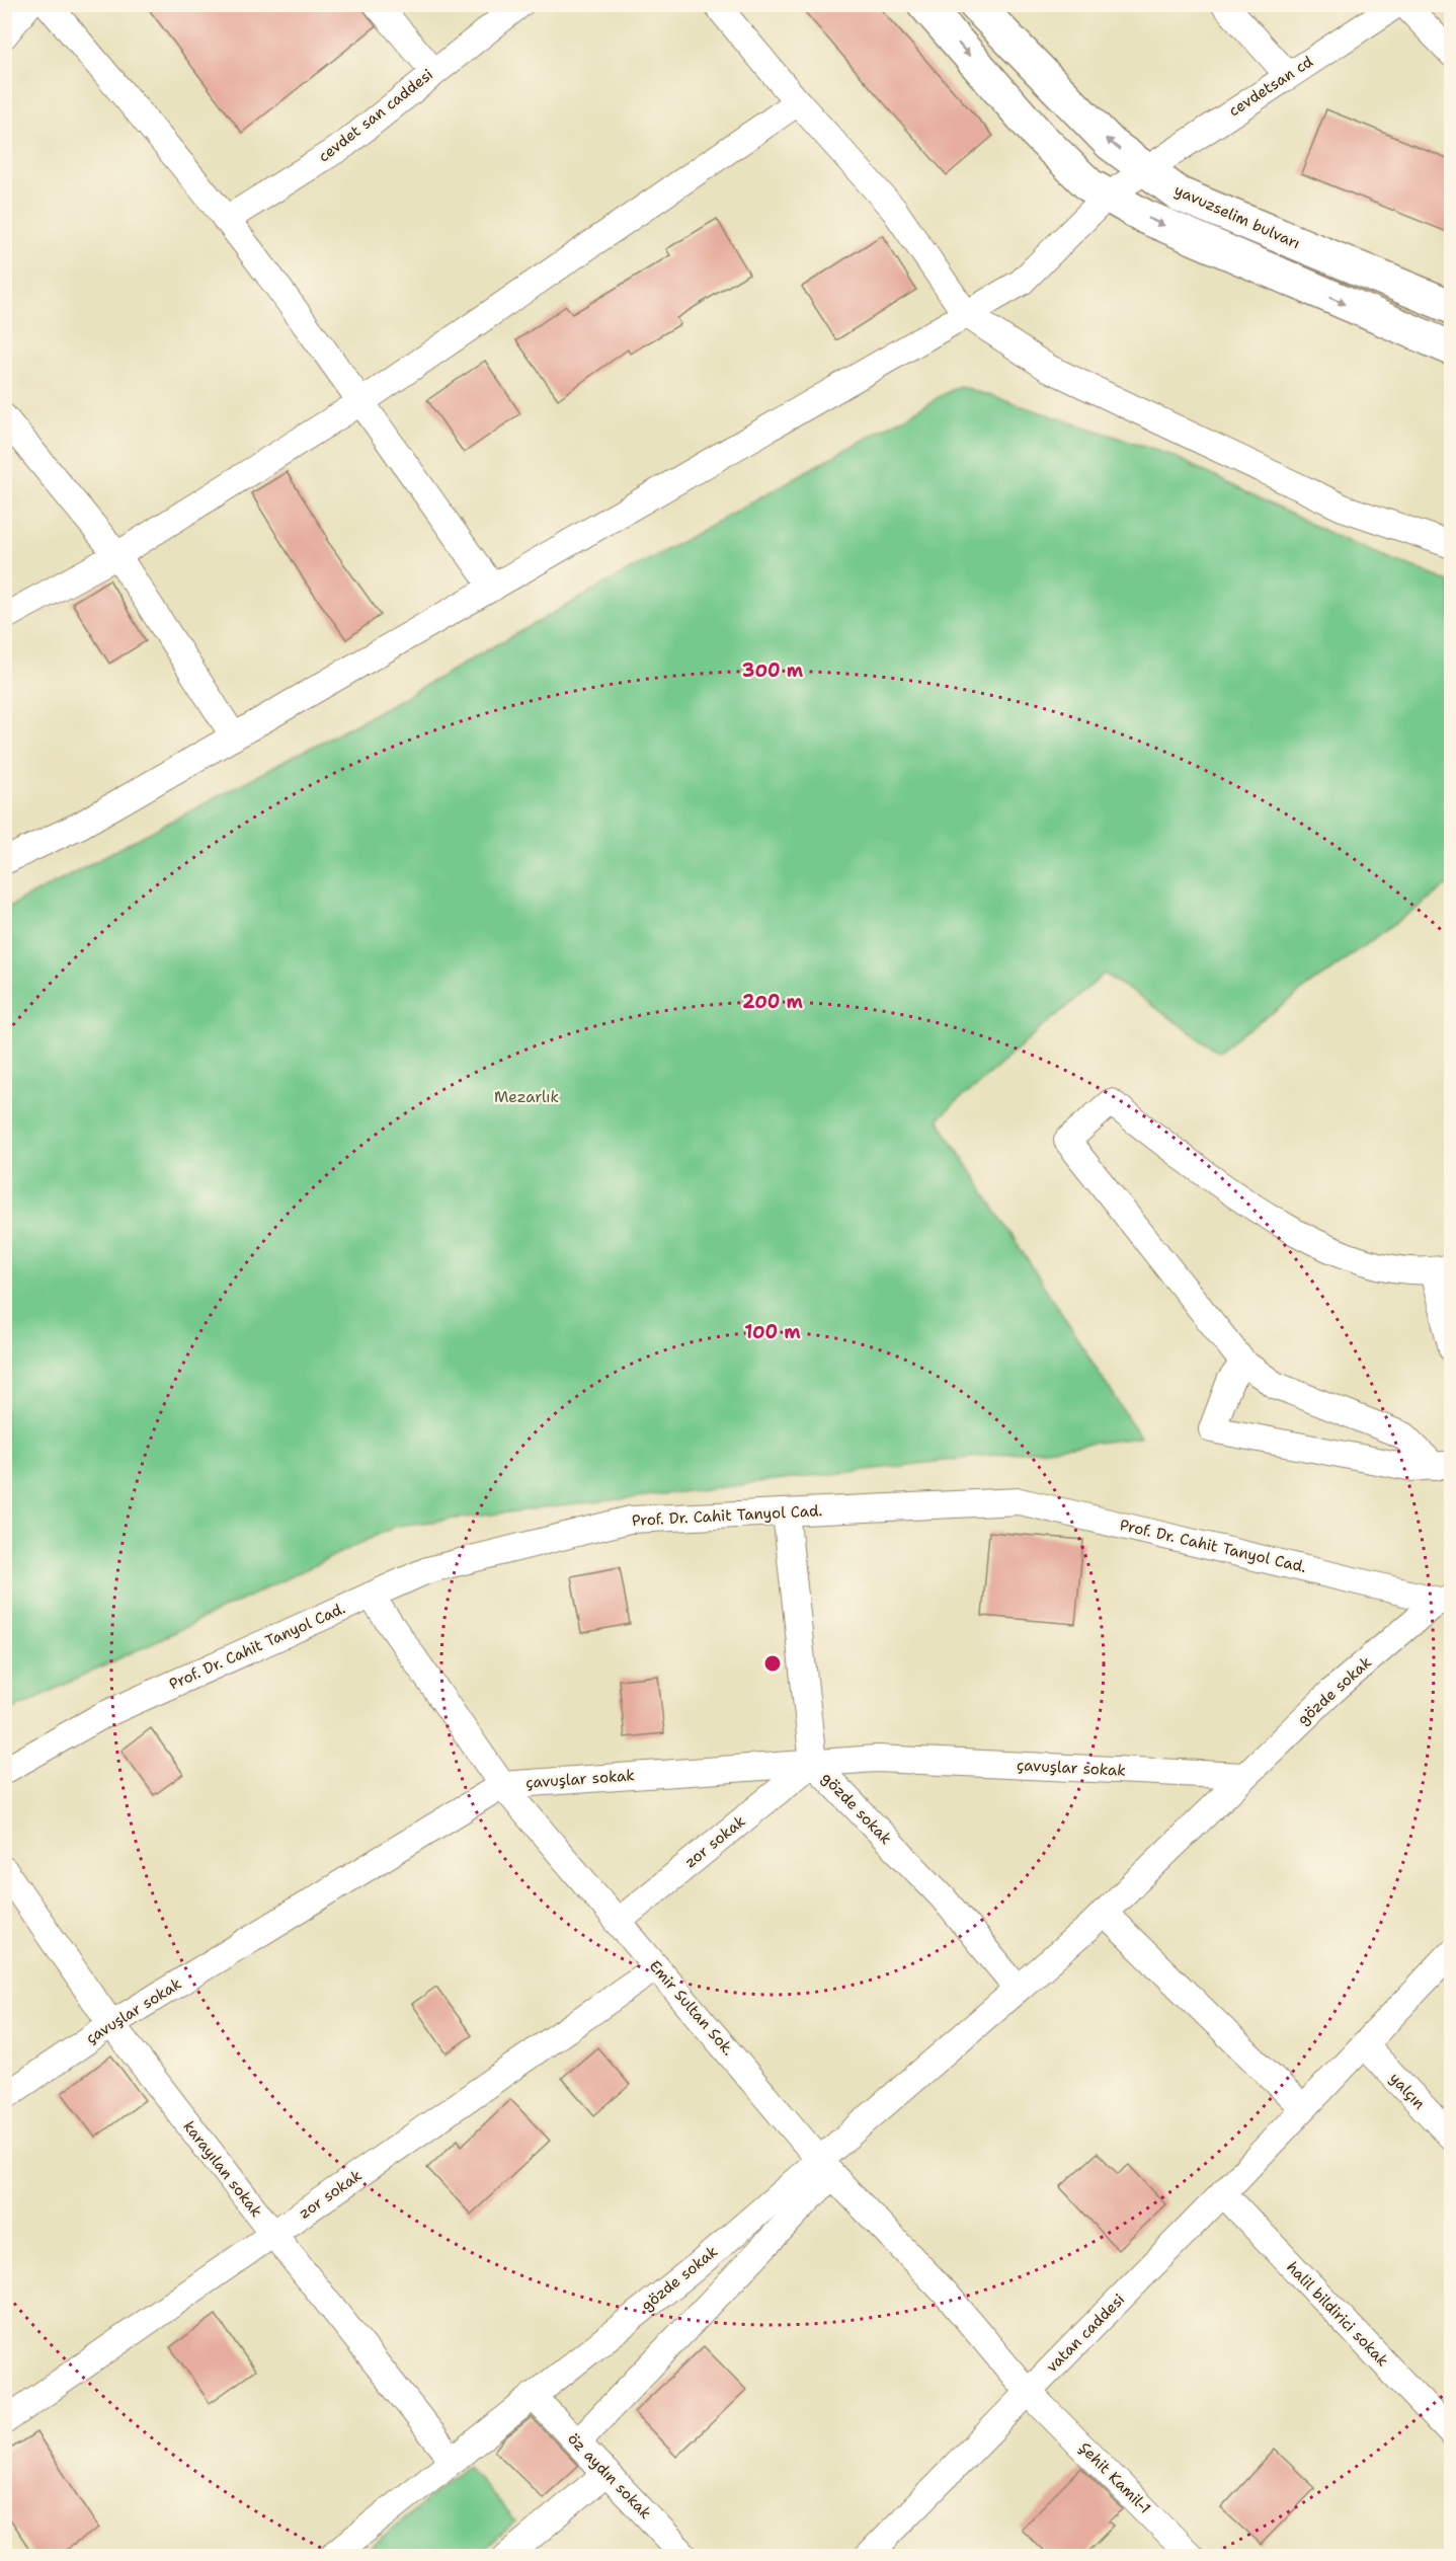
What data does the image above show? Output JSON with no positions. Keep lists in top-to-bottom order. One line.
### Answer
{"streets":{"main road":["yavuzselim bulvarı"],"street":["cevdetsan cd","cevdet san caddesi","Prof. Dr. Cahit Tanyol Cad.","gözde sokak","çavuşlar sokak","zor sokak","Emir Sultan Sok.","yalçın","karayılan sokak","halil bildirici sokak","vatan caddesi","öz aydın sokak","Şehit Kamil-1"]},"crossings":[["cevdetsan cd","yavuzselim bulvarı"],["Prof. Dr. Cahit Tanyol Cad.","gözde sokak"],["Prof. Dr. Cahit Tanyol Cad.","Emir Sultan Sok."],["gözde sokak","çavuşlar sokak"],["gözde sokak","zor sokak"],["gözde sokak","Emir Sultan Sok."],["gözde sokak","karayılan sokak"],["gözde sokak","öz aydın sokak"],["çavuşlar sokak","zor sokak"],["çavuşlar sokak","Emir Sultan Sok."],["çavuşlar sokak","karayılan sokak"],["zor sokak","Emir Sultan Sok."],["zor sokak","karayılan sokak"],["Emir Sultan Sok.","vatan caddesi"],["Emir Sultan Sok.","Şehit Kamil-1"],["yalçın","vatan caddesi"],["halil bildirici sokak","vatan caddesi"],["vatan caddesi","Şehit Kamil-1"]],"parks":["Mezarlık"],"rings":["300 m","200 m","100 m"]}
